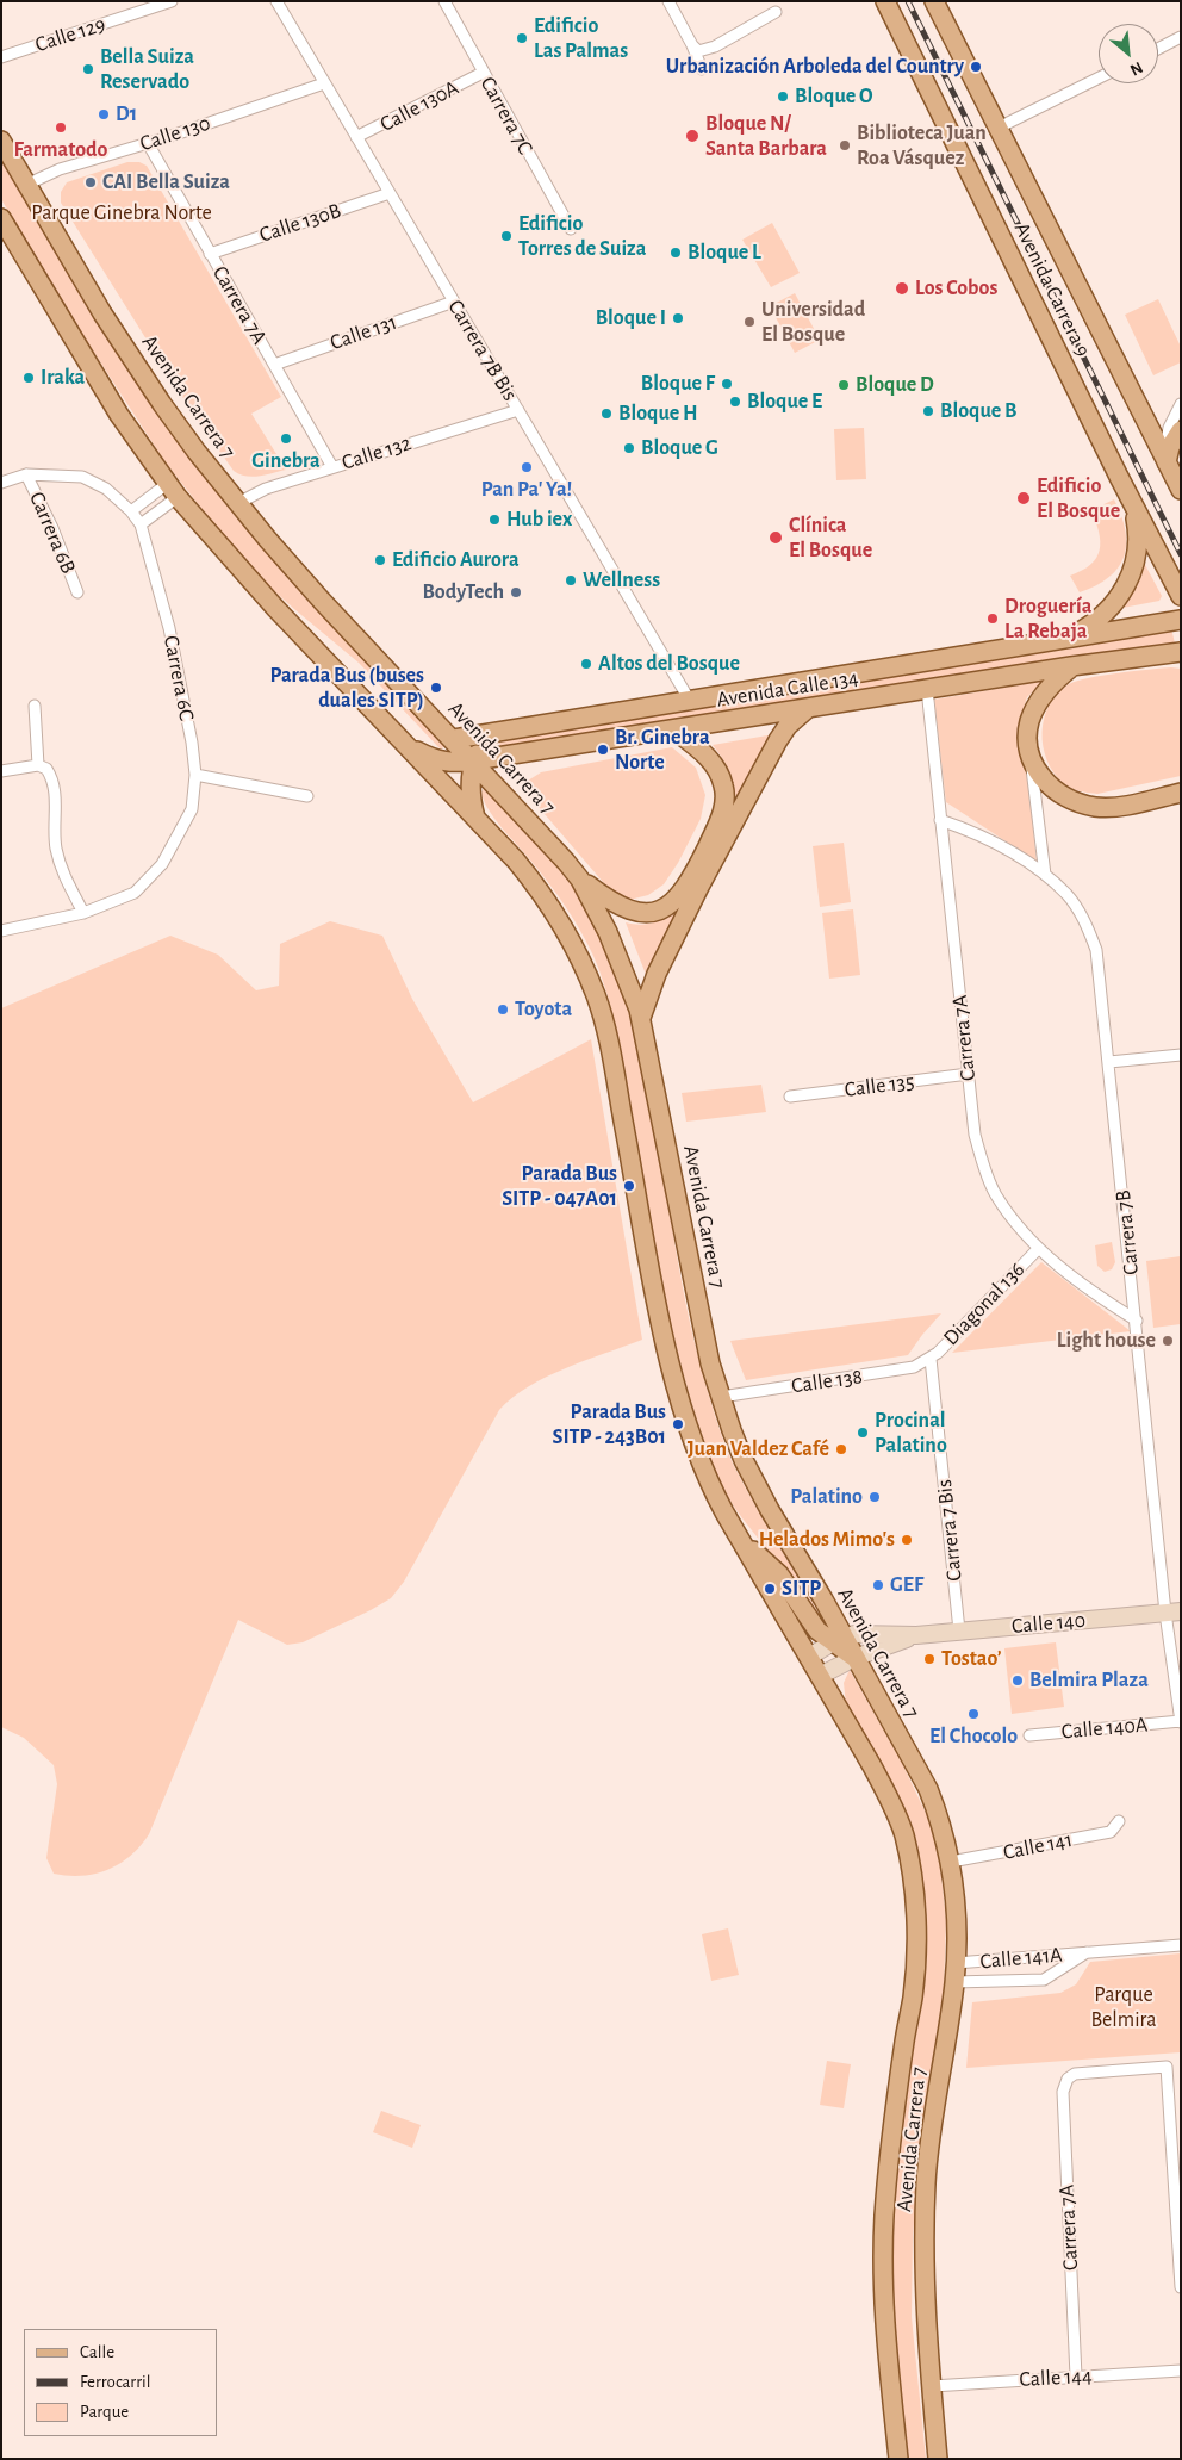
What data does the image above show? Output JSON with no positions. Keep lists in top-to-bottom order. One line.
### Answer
{"streets":{"main road":["Avenida Carrera 9","Avenida Carrera 7","Avenida Calle 134"],"street":["Calle 129","Calle 130A","Carrera 7C","Calle 130","Calle 130B","Carrera 7A","Calle 131","Carrera 7B Bis","Calle 132","Carrera 6B","Carrera 6C","Calle 135","Carrera 7B","Diagonal 136","Calle 138","Carrera 7 Bis","Calle 140","Calle 140A","Calle 141","Calle 141A","Calle 144"]},"crossings":[["Calle 130A","Carrera 7C"],["Calle 130A","Carrera 7B Bis"],["Calle 130","Carrera 7A"],["Calle 130","Carrera 7B Bis"],["Calle 130","Avenida Carrera 7"],["Calle 130B","Carrera 7A"],["Calle 130B","Carrera 7B Bis"],["Carrera 7A","Calle 131"],["Carrera 7A","Calle 132"],["Carrera 7A","Avenida Calle 134"],["Carrera 7A","Calle 135"],["Carrera 7A","Carrera 7B"],["Carrera 7A","Diagonal 136"],["Carrera 7A","Calle 144"],["Calle 131","Carrera 7B Bis"],["Carrera 7B Bis","Calle 132"],["Carrera 7B Bis","Avenida Calle 134"],["Avenida Carrera 7","Calle 132"],["Avenida Carrera 7","Avenida Calle 134"],["Avenida Carrera 7","Calle 138"],["Avenida Carrera 7","Calle 140"],["Avenida Carrera 7","Calle 141"],["Avenida Carrera 7","Calle 141A"],["Avenida Carrera 7","Calle 144"],["Carrera 6B","Carrera 6C"],["Carrera 7B","Calle 140"],["Carrera 7B","Calle 140A"],["Diagonal 136","Calle 138"],["Diagonal 136","Carrera 7 Bis"],["Calle 138","Carrera 7 Bis"],["Carrera 7 Bis","Calle 140"]],"parks":["Parque Ginebra Norte","Parque Belmira"],"places":["Edificio Las Palmas","Urbanización Arboleda del Country","Bella Suiza Reservado","Bloque O","D1","Farmatodo","Bloque N/ Santa Barbara","Biblioteca Juan Roa Vásquez","CAI Bella Suiza","Edificio Torres de Suiza","Bloque L","Los Cobos","Bloque I","Universidad El Bosque","Iraka","Bloque F","Bloque D","Bloque E","Bloque B","Bloque H","Ginebra","Bloque G","Pan Pa' Ya!","Edificio El Bosque","Hub iex","Clínica El Bosque","Edificio Aurora","Wellness","BodyTech","Droguería La Rebaja","Altos del Bosque","Parada Bus (buses duales SITP)","Br. Ginebra Norte","Toyota","Parada Bus SITP - 047A01","Light house","Parada Bus SITP - 243B01","Procinal Palatino","Juan Valdez Café","Palatino","Helados Mimo's","GEF","SITP","Tostao’","Belmira Plaza","El Chocolo"],"legend":["Calle","Ferrocarril","Parque"],"north":"bottom right"}
